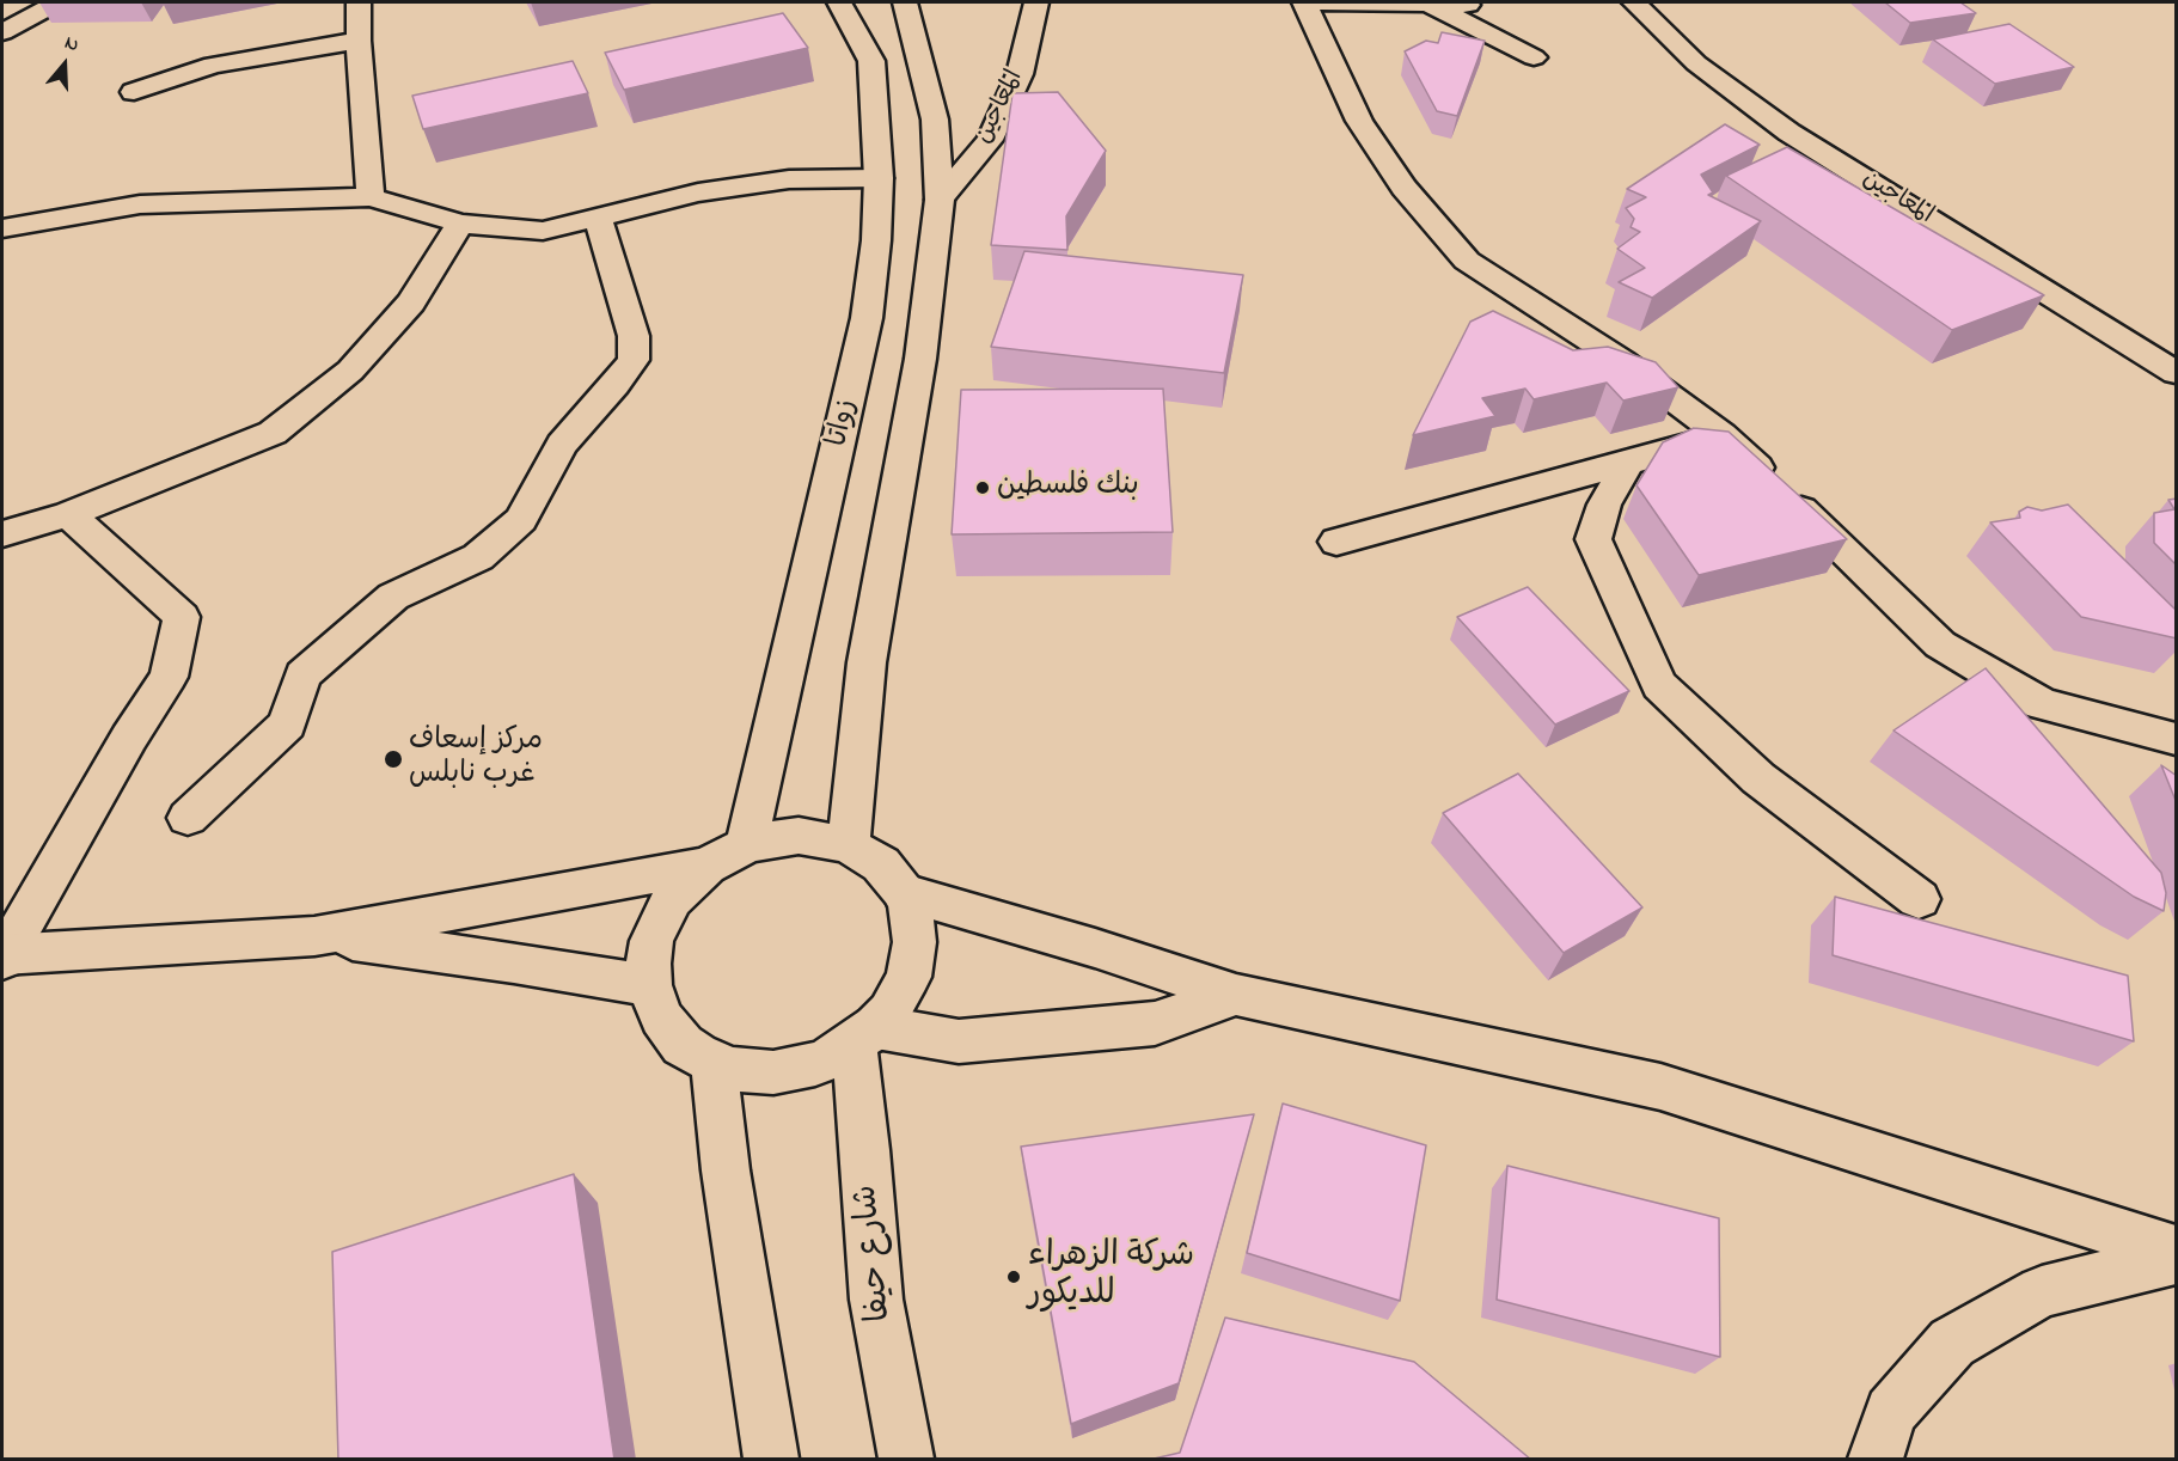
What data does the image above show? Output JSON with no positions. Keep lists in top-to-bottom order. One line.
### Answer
{"streets":{"street":["المعاجين","زواتا","شارع حيفا"]},"crossings":[["زواتا","شارع حيفا"]],"places":["بنك فلسطين","مركز إسعاف غرب نابلس","شركة الزهراء للديكور"],"north":"top"}
